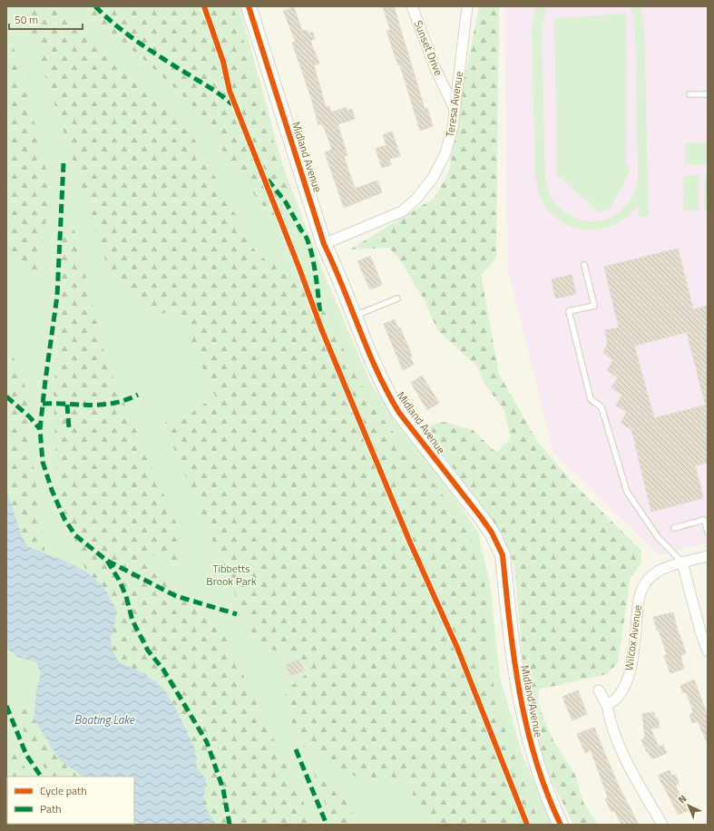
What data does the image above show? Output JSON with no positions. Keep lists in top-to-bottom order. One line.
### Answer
{"streets":{"street":["Sunset Drive","Teresa Avenue","Midland Avenue","Wilcox Avenue"]},"crossings":[["Sunset Drive","Teresa Avenue"],["Teresa Avenue","Midland Avenue"]],"water":["Boating Lake"],"parks":["Tibbetts Brook Park"],"legend":["Cycle path","Path"],"scale_bar":"50 m","north":"top left"}
